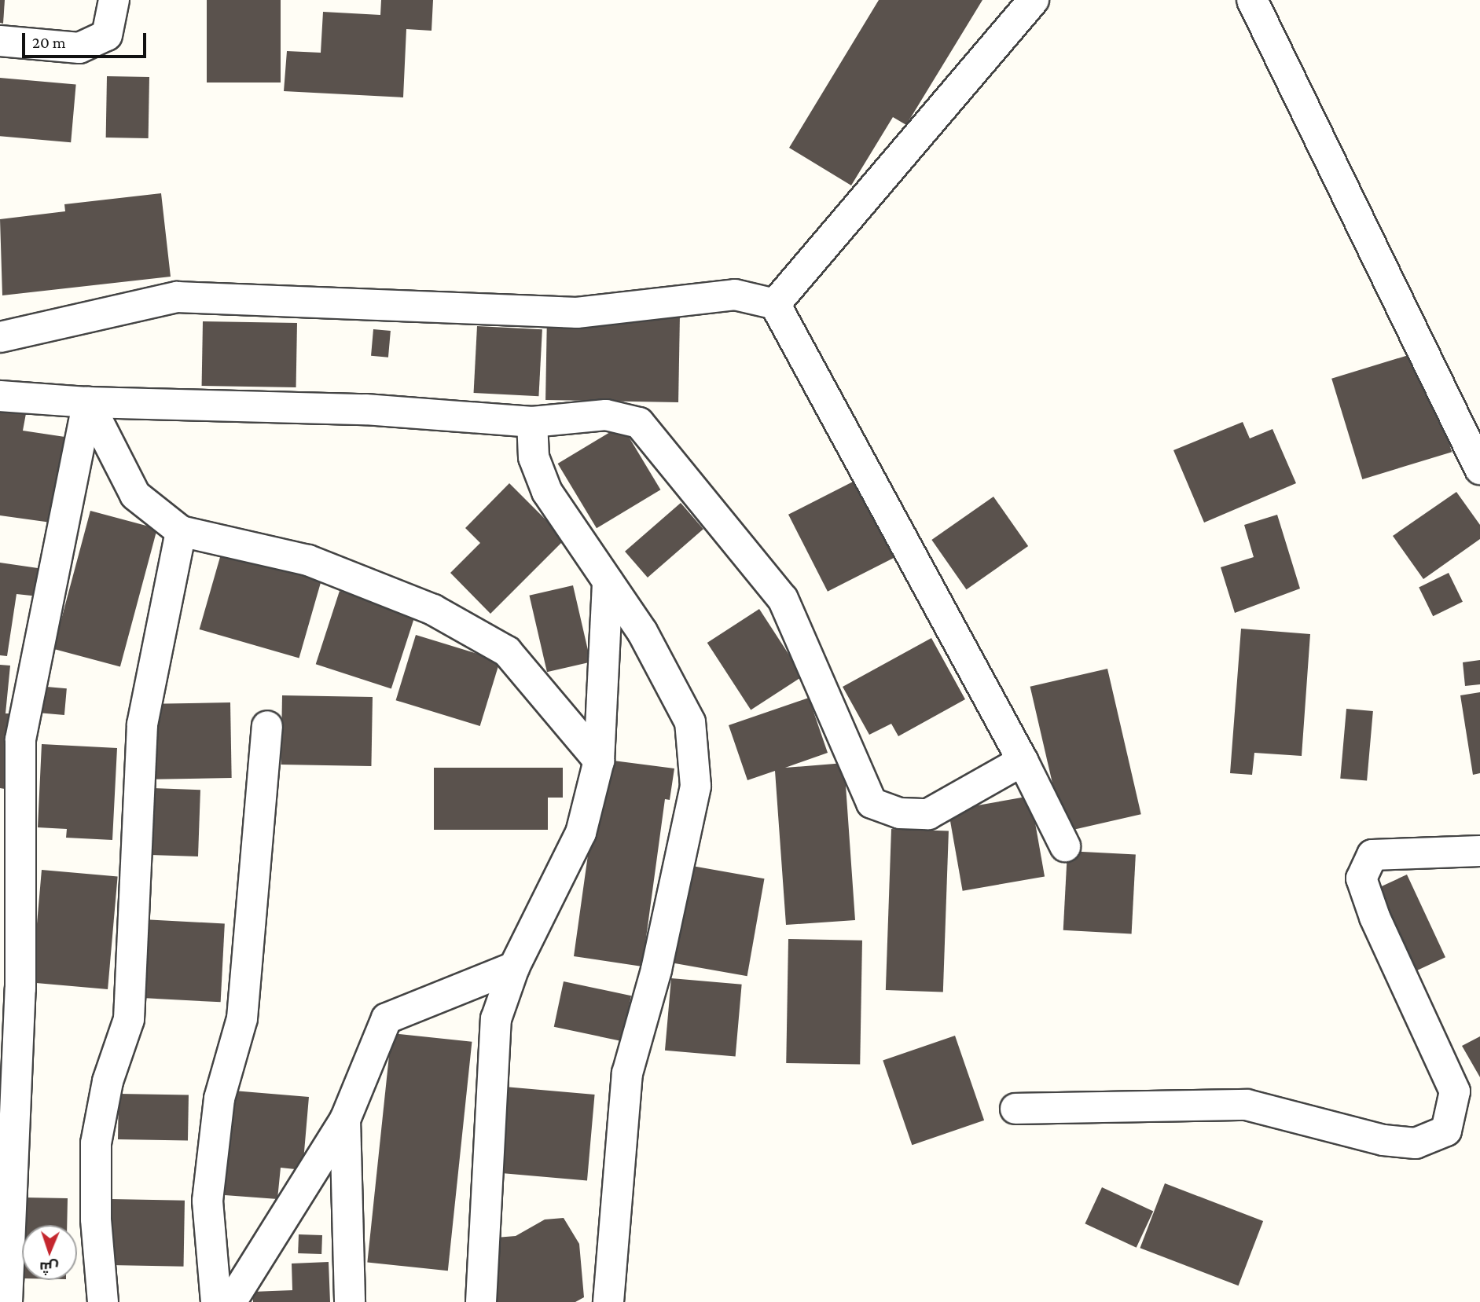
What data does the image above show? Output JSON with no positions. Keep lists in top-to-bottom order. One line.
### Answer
{"scale_bar":"20 m","north":"bottom"}
